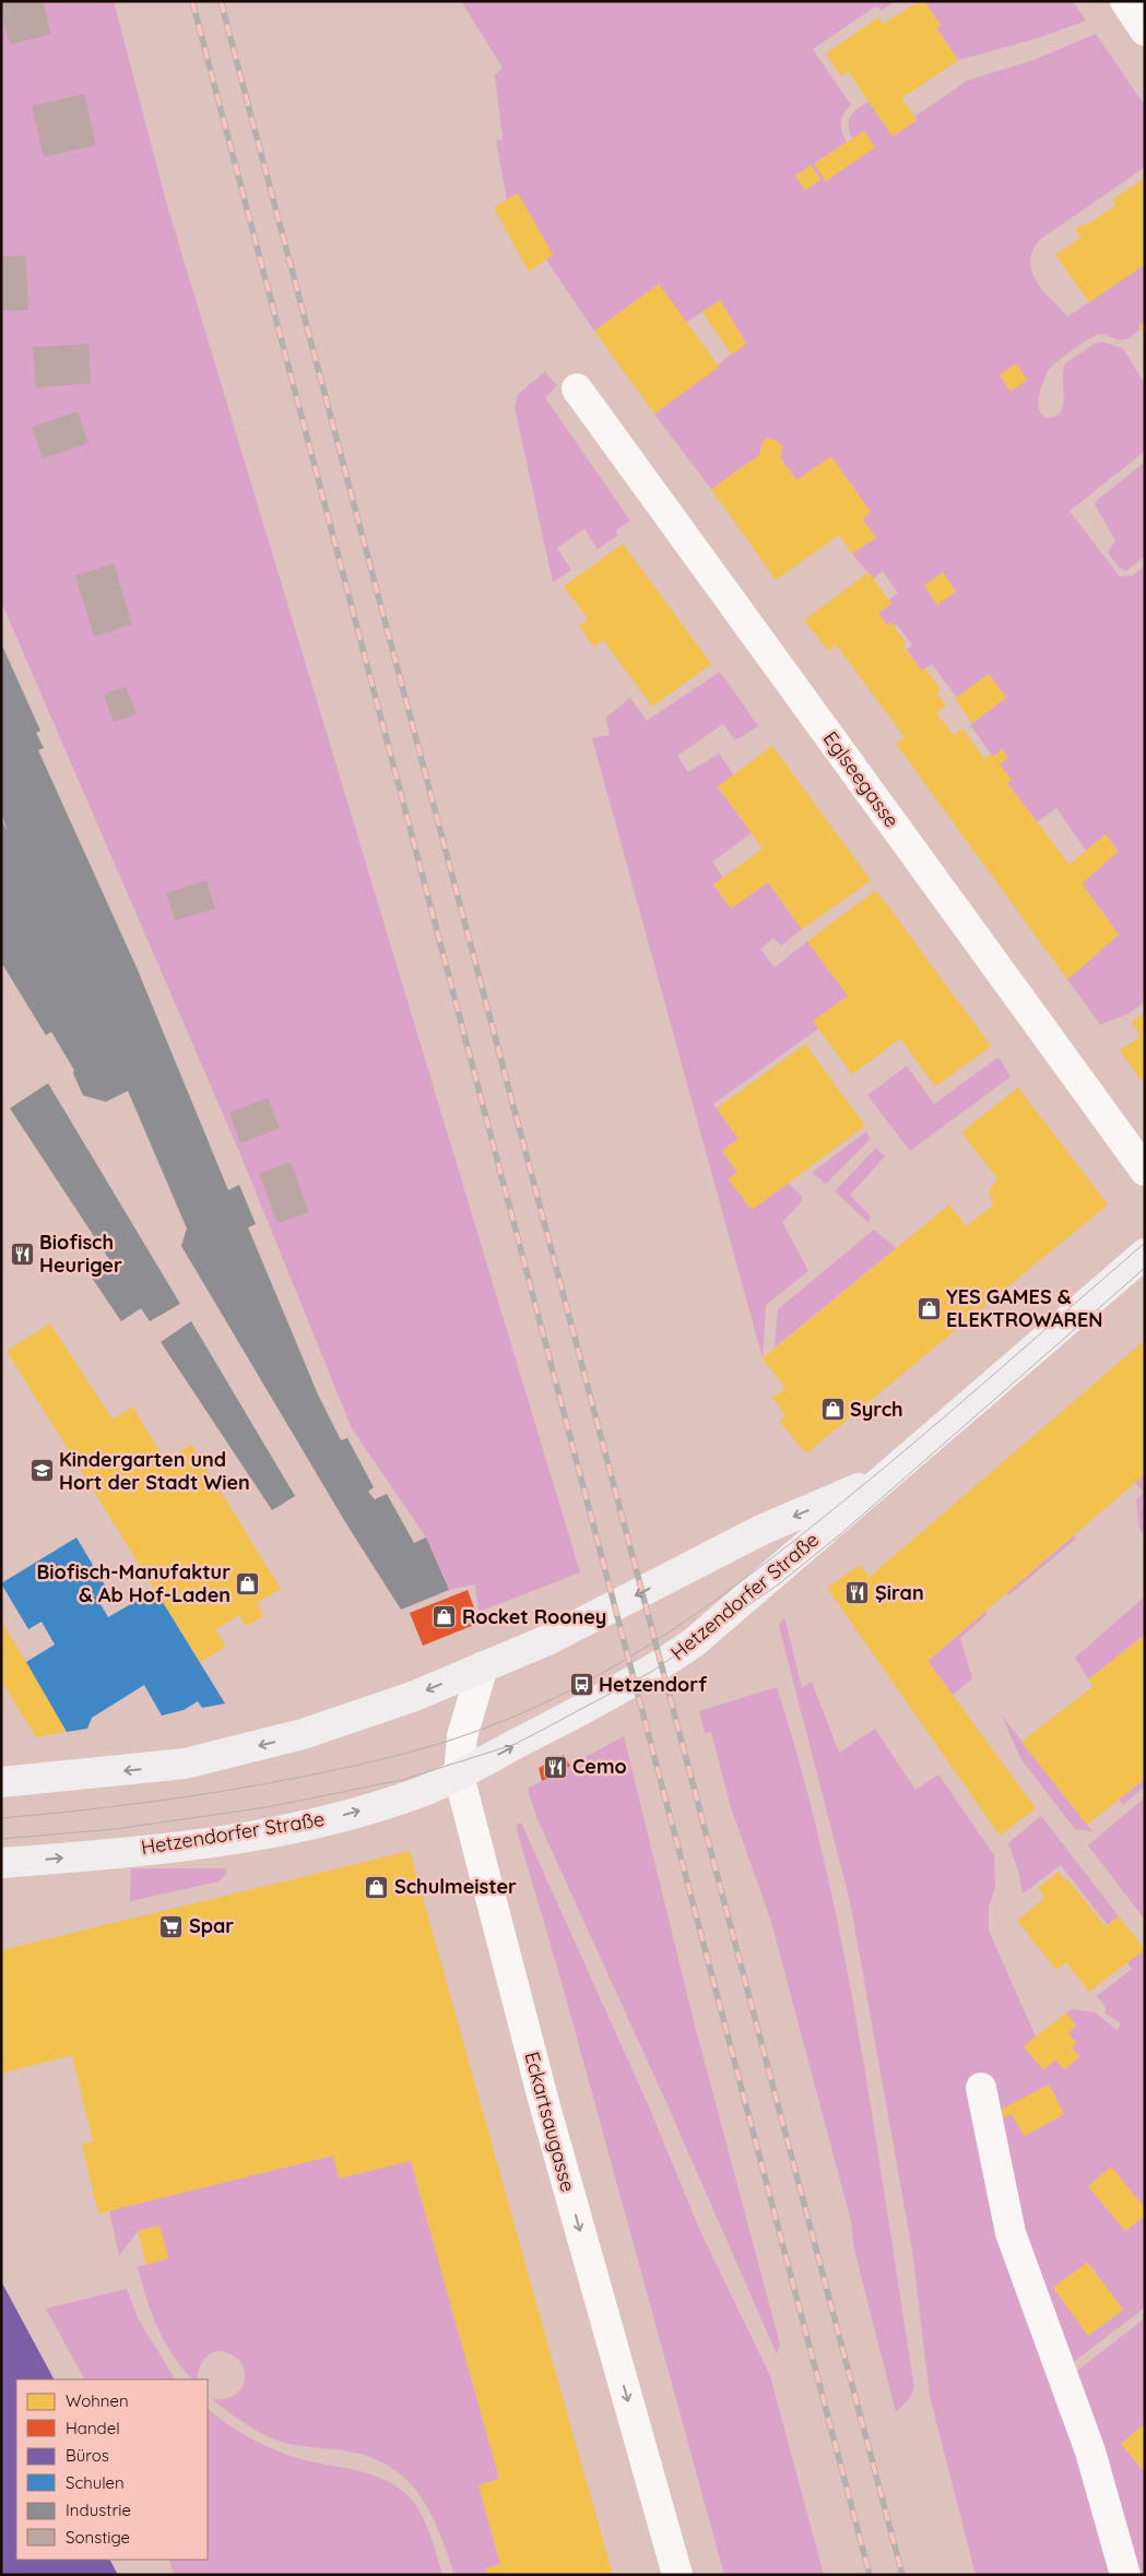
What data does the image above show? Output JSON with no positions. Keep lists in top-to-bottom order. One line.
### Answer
{"streets":{"main road":["Hetzendorfer Straße"],"street":["Eglseegasse","Eckartsaugasse"]},"crossings":[["Hetzendorfer Straße","Eckartsaugasse"]],"one_way":["Eckartsaugasse"],"places":{"restaurant":["Biofisch Heuriger","Şiran","Cemo"],"shop":["YES GAMES & ELEKTROWAREN","Syrch","Biofisch-Manufaktur & Ab Hof-Laden","Rocket Rooney","Schulmeister"],"school or university":["Kindergarten und Hort der Stadt Wien"],"bus stop":["Hetzendorf"],"supermarket":["Spar"]},"legend":["Wohnen","Handel","Büros","Schulen","Industrie","Sonstige"]}
